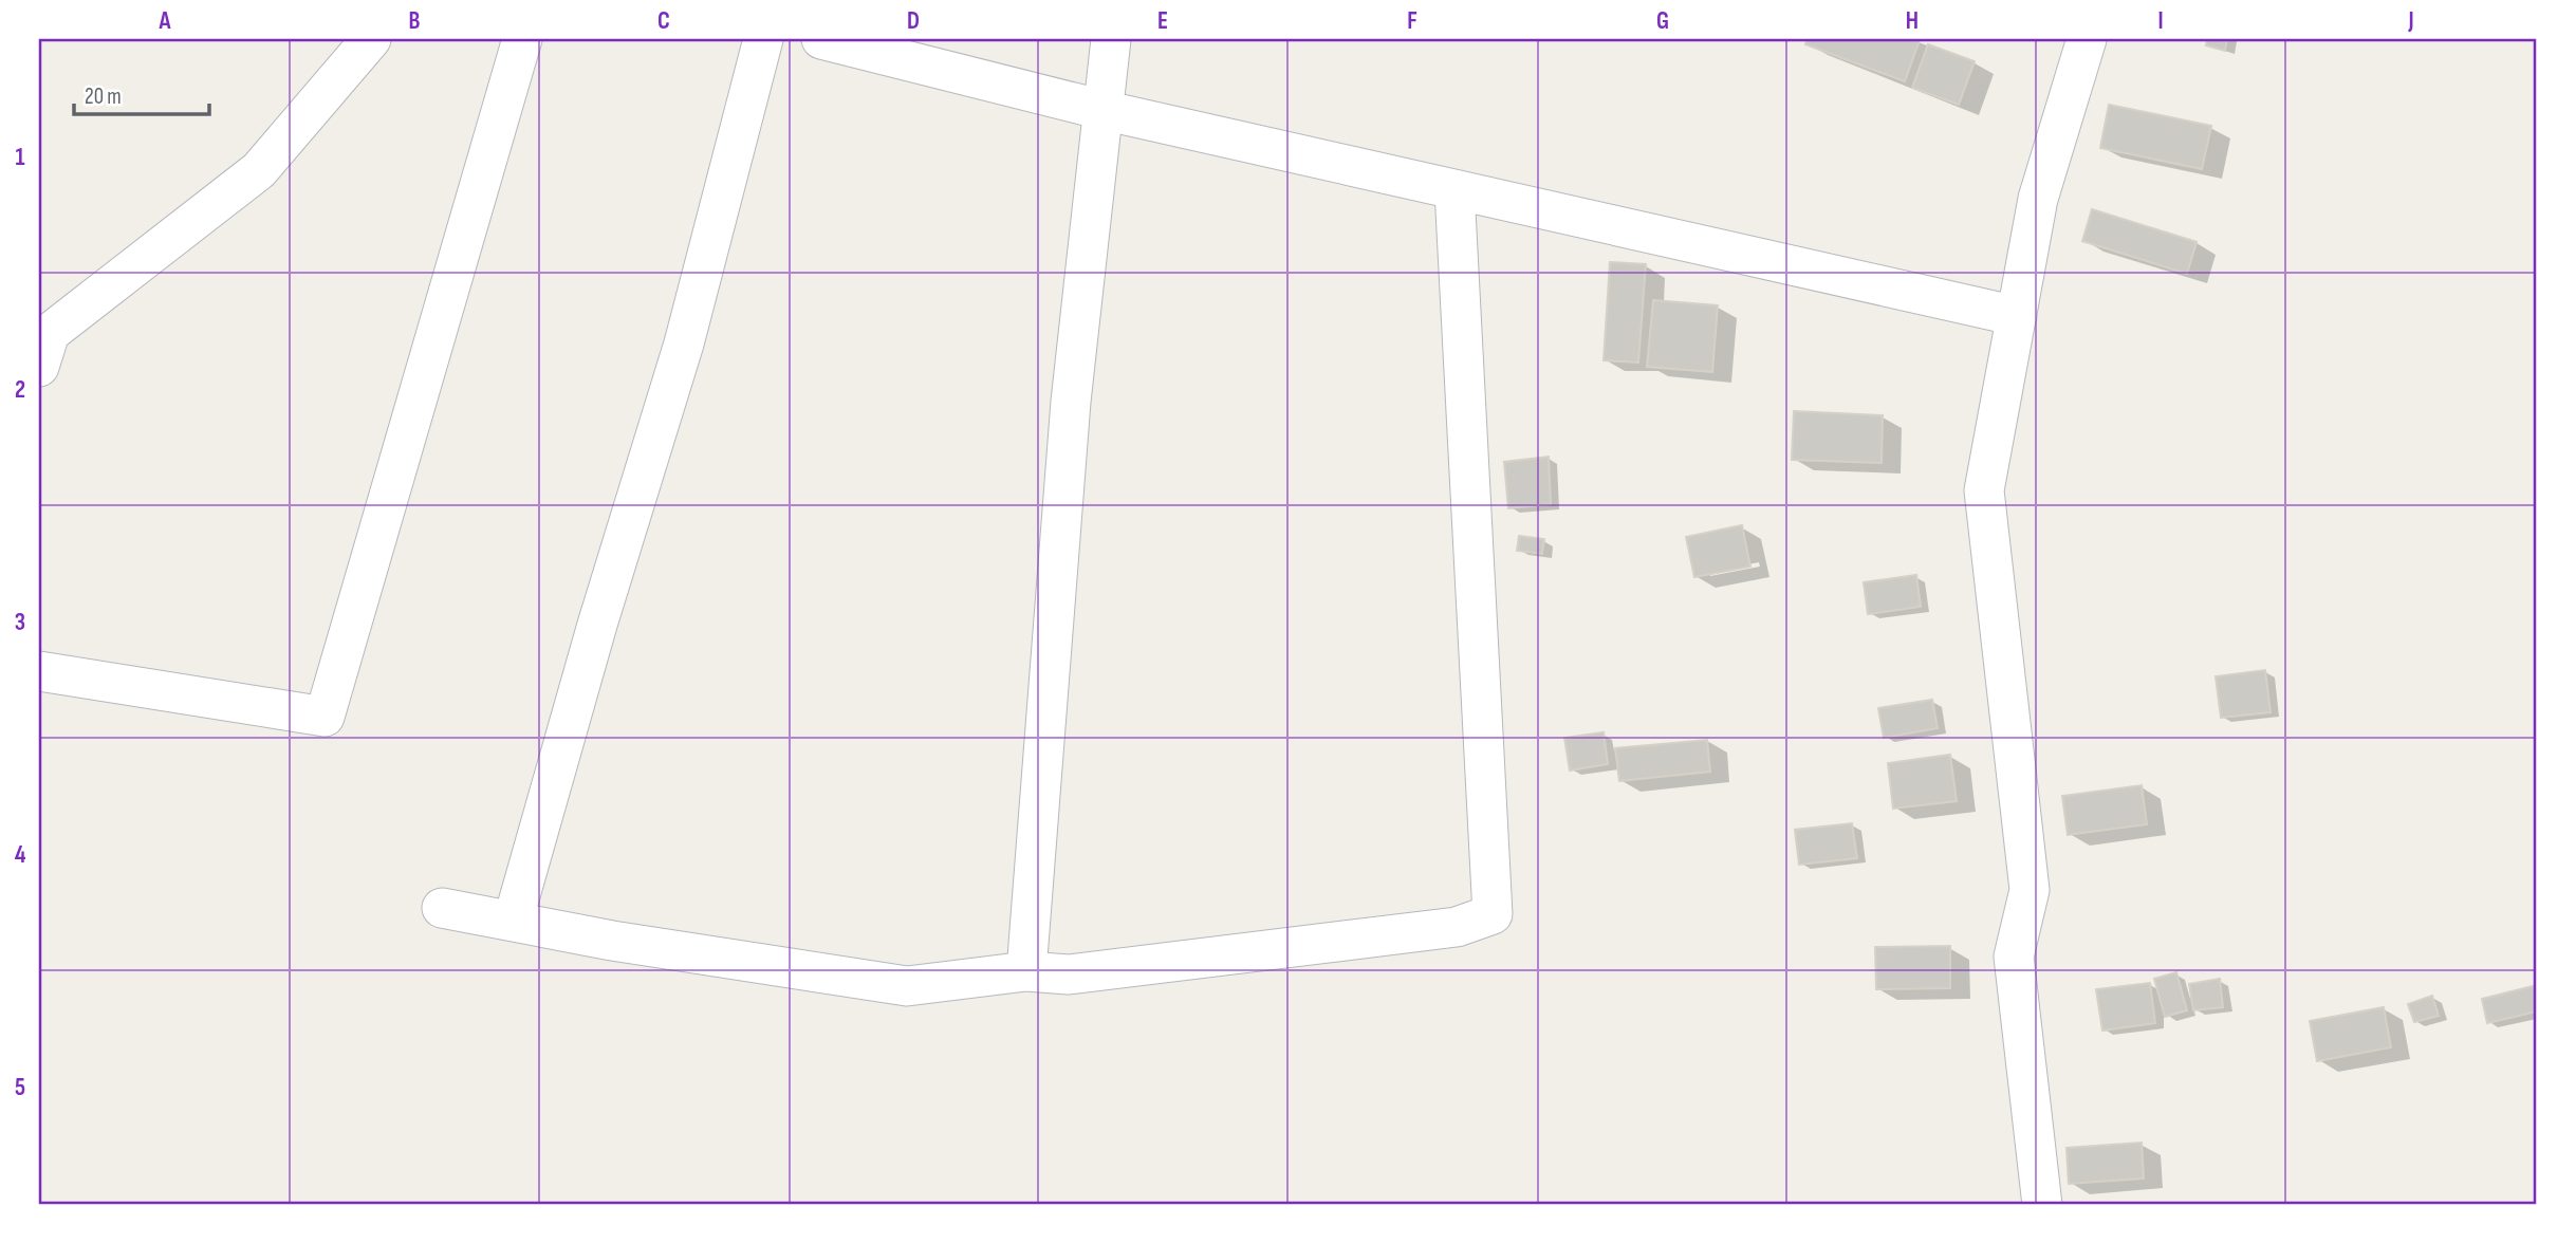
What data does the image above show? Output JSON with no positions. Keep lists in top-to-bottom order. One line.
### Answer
{"scale_bar":"20 m","grid":{"columns":["A","B","C","D","E","F","G","H","I","J"],"rows":["1","2","3","4","5"]}}
